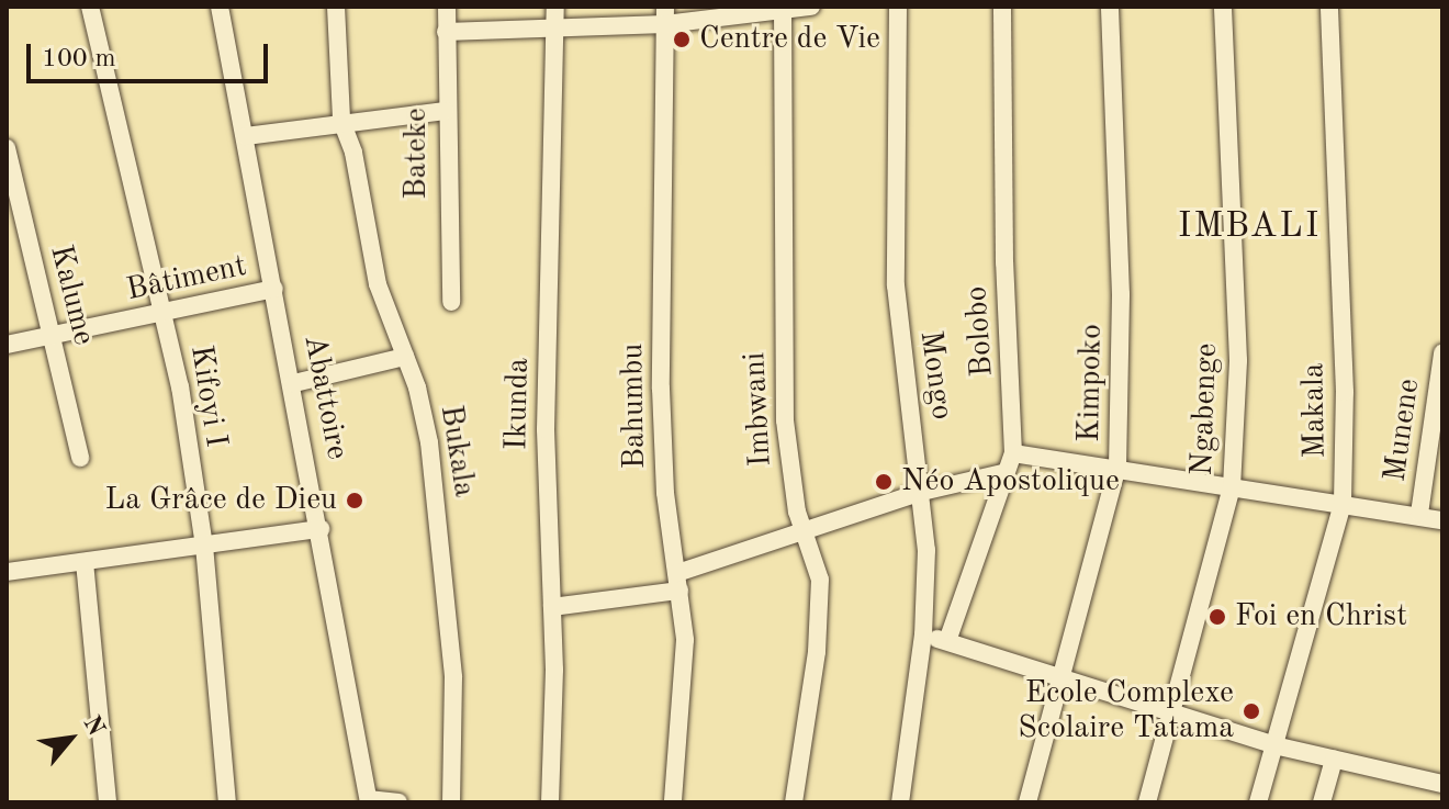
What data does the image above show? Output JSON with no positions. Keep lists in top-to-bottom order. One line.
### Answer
{"streets":{"street":["Bateke","Bâtiment","Kalume","Bolobo","Mongo","Kimpoko","Kifoyi I","Abattoire","Ikunda","Bahumbu","Imbwani","Ngabenge","Makala","Munene","Bukala"]},"crossings":[["Bâtiment","Kalume"],["Bâtiment","Kifoyi I"],["Bâtiment","Abattoire"]],"districts":["IMBALI"],"places":["Centre de Vie","Néo Apostolique","La Grâce de Dieu","Foi en Christ","Ecole Complexe Scolaire Tatama"],"scale_bar":"100 m","north":"top right"}
